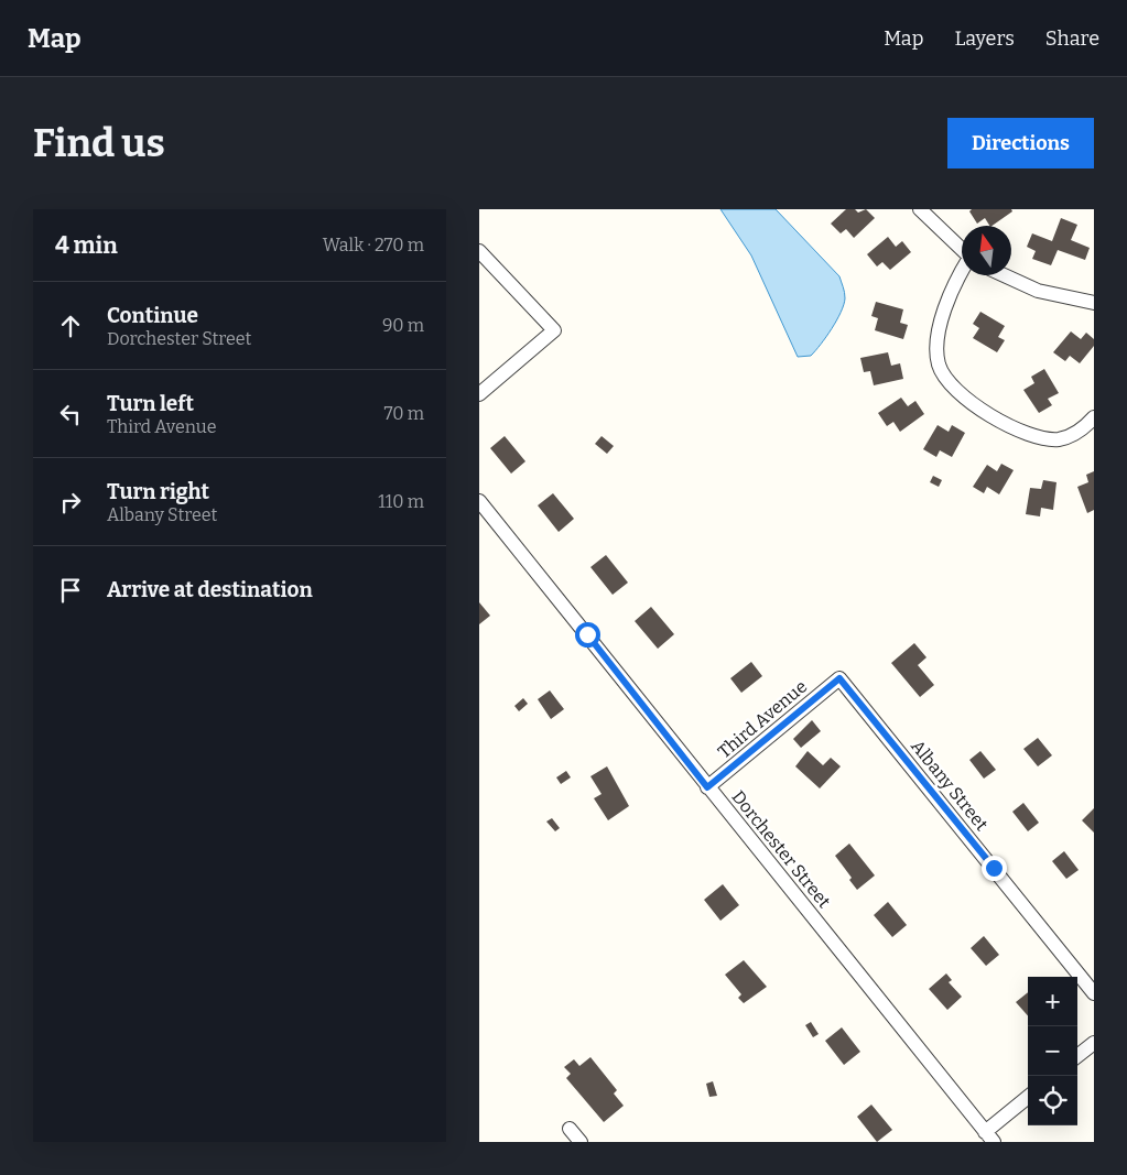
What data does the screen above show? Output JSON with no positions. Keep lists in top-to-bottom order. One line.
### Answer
{"streets":{"street":["Third Avenue","Albany Street","Dorchester Street"]},"crossings":[["Third Avenue","Albany Street"],["Third Avenue","Dorchester Street"]],"north":"top","page":{"header":"Map","nav":["Map","Layers","Share"],"buttons":"Directions","title":"Find us","heading":["4 min","Walk · 270 m"],"list":[["Continue","Dorchester Street","90 m"],["Turn left","Third Avenue","70 m"],["Turn right","Albany Street","110 m"],"Arrive at destination"],"map_buttons":["+","−"]}}
